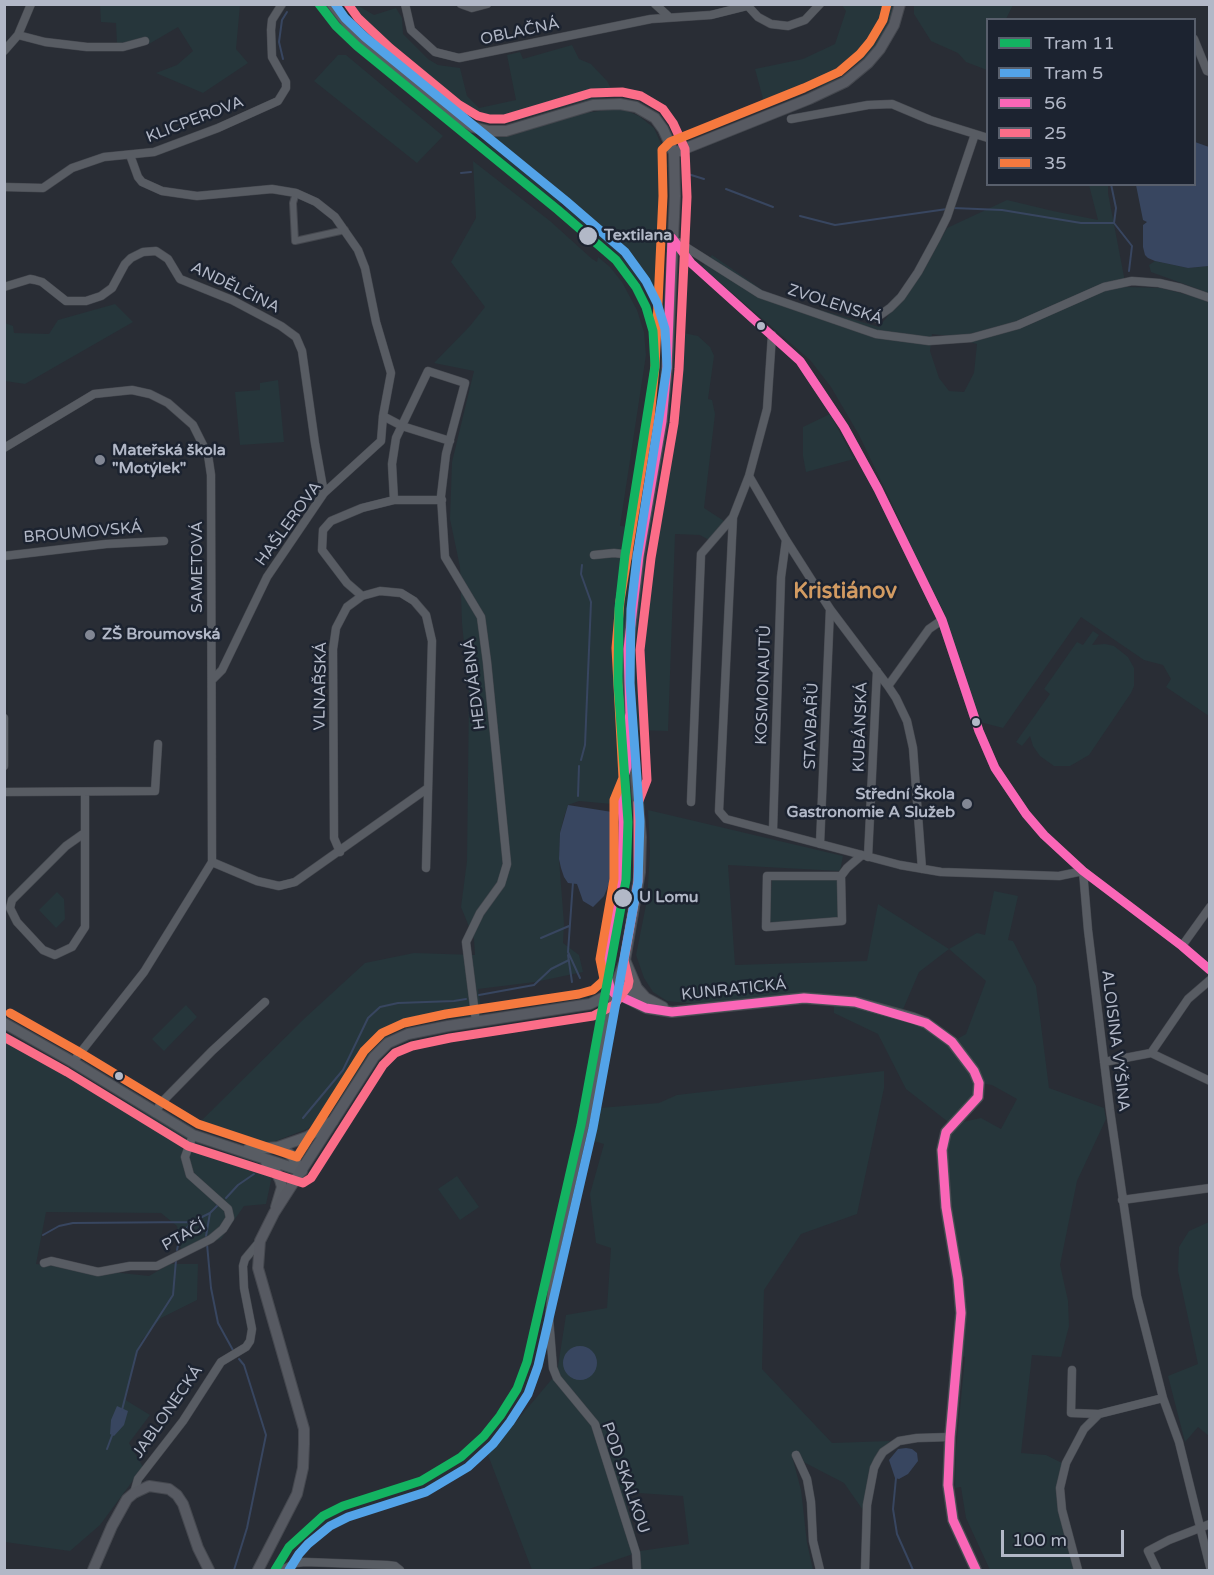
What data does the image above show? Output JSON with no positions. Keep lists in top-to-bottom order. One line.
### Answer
{"streets":{"main road":["JABLONECKÁ"],"street":["OBLAČNÁ","KLICPEROVA","ANDĚLČINA","ZVOLENSKÁ","HAŠLEROVA","BROUMOVSKÁ","SAMETOVÁ","HEDVÁBNÁ","KOSMONAUTŮ","VLNAŘSKÁ","STAVBAŘŮ","KUBÁNSKÁ","KUNRATICKÁ","ALOISINA VÝŠINA","PTAČÍ","POD SKALKOU"]},"crossings":[["ANDĚLČINA","HAŠLEROVA"],["HAŠLEROVA","SAMETOVÁ"],["HEDVÁBNÁ","JABLONECKÁ"],["KUNRATICKÁ","JABLONECKÁ"],["KUNRATICKÁ","POD SKALKOU"],["JABLONECKÁ","POD SKALKOU"]],"districts":["Kristiánov"],"places":["Textilana","Mateřská škola \"Motýlek\"","ZŠ Broumovská","Střední Škola Gastronomie A Služeb","U Lomu"],"lines":["tram line 11","tram line 5","transit line 25","transit line 35","transit line 56"],"legend":["Tram 11","Tram 5","56","25","35"],"scale_bar":"100 m"}
